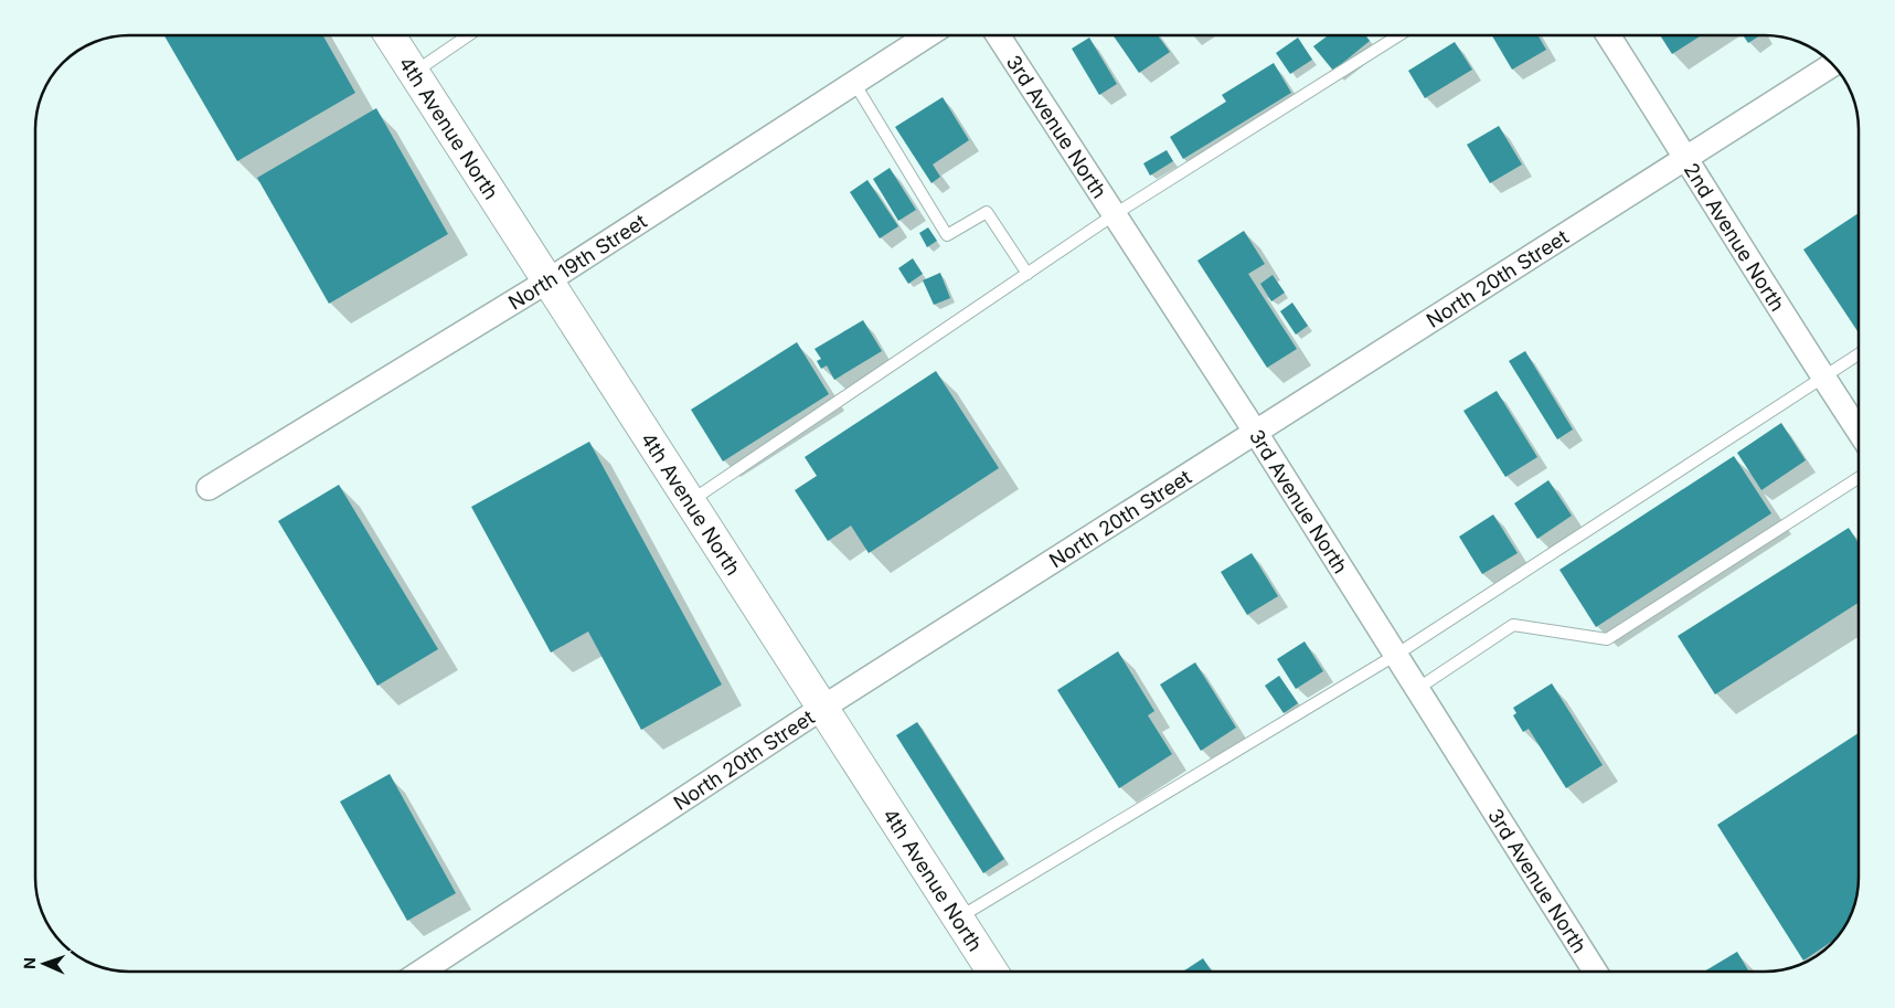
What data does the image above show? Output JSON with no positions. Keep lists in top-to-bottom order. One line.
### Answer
{"streets":{"main road":["4th Avenue North"],"street":["3rd Avenue North","2nd Avenue North","North 19th Street","North 20th Street"]},"crossings":[["3rd Avenue North","North 20th Street"],["4th Avenue North","North 19th Street"],["4th Avenue North","North 20th Street"],["2nd Avenue North","North 20th Street"]],"north":"left"}
